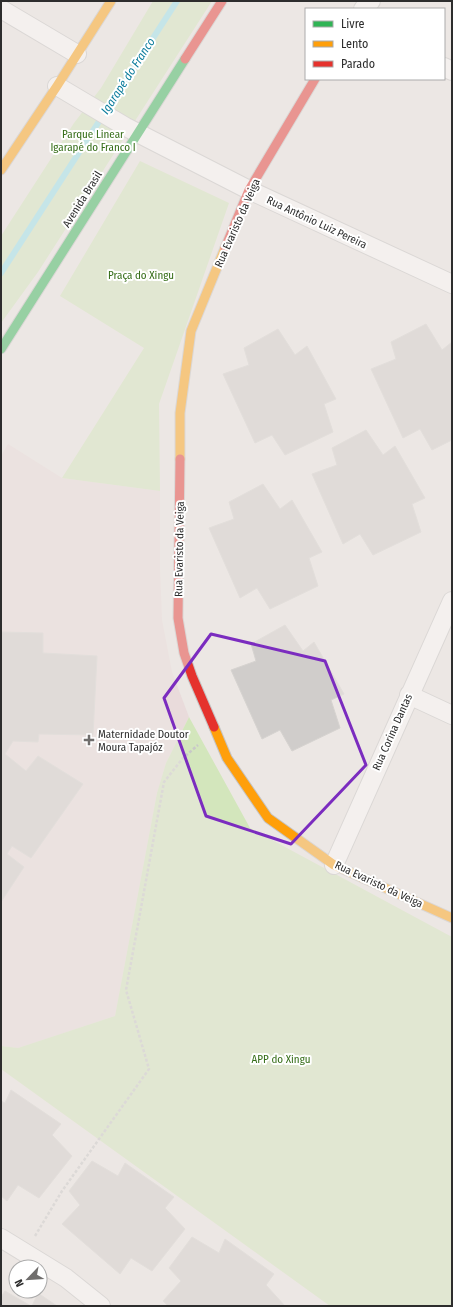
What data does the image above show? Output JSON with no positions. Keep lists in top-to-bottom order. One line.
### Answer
{"streets":{"main road":["Avenida Brasil","Rua Evaristo da Veiga"],"street":["Rua Antônio Luiz Pereira","Rua Corina Dantas"]},"crossings":[["Avenida Brasil","Rua Antônio Luiz Pereira"],["Rua Antônio Luiz Pereira","Rua Evaristo da Veiga"],["Rua Evaristo da Veiga","Rua Corina Dantas"]],"water":["Igarapé do Franco"],"parks":["Parque Linear Igarapé do Franco I","Praça do Xingu","APP do Xingu"],"places":{"health":["Maternidade Doutor Moura Tapajóz"]},"legend":["Livre","Lento","Parado"],"north":"bottom left"}
